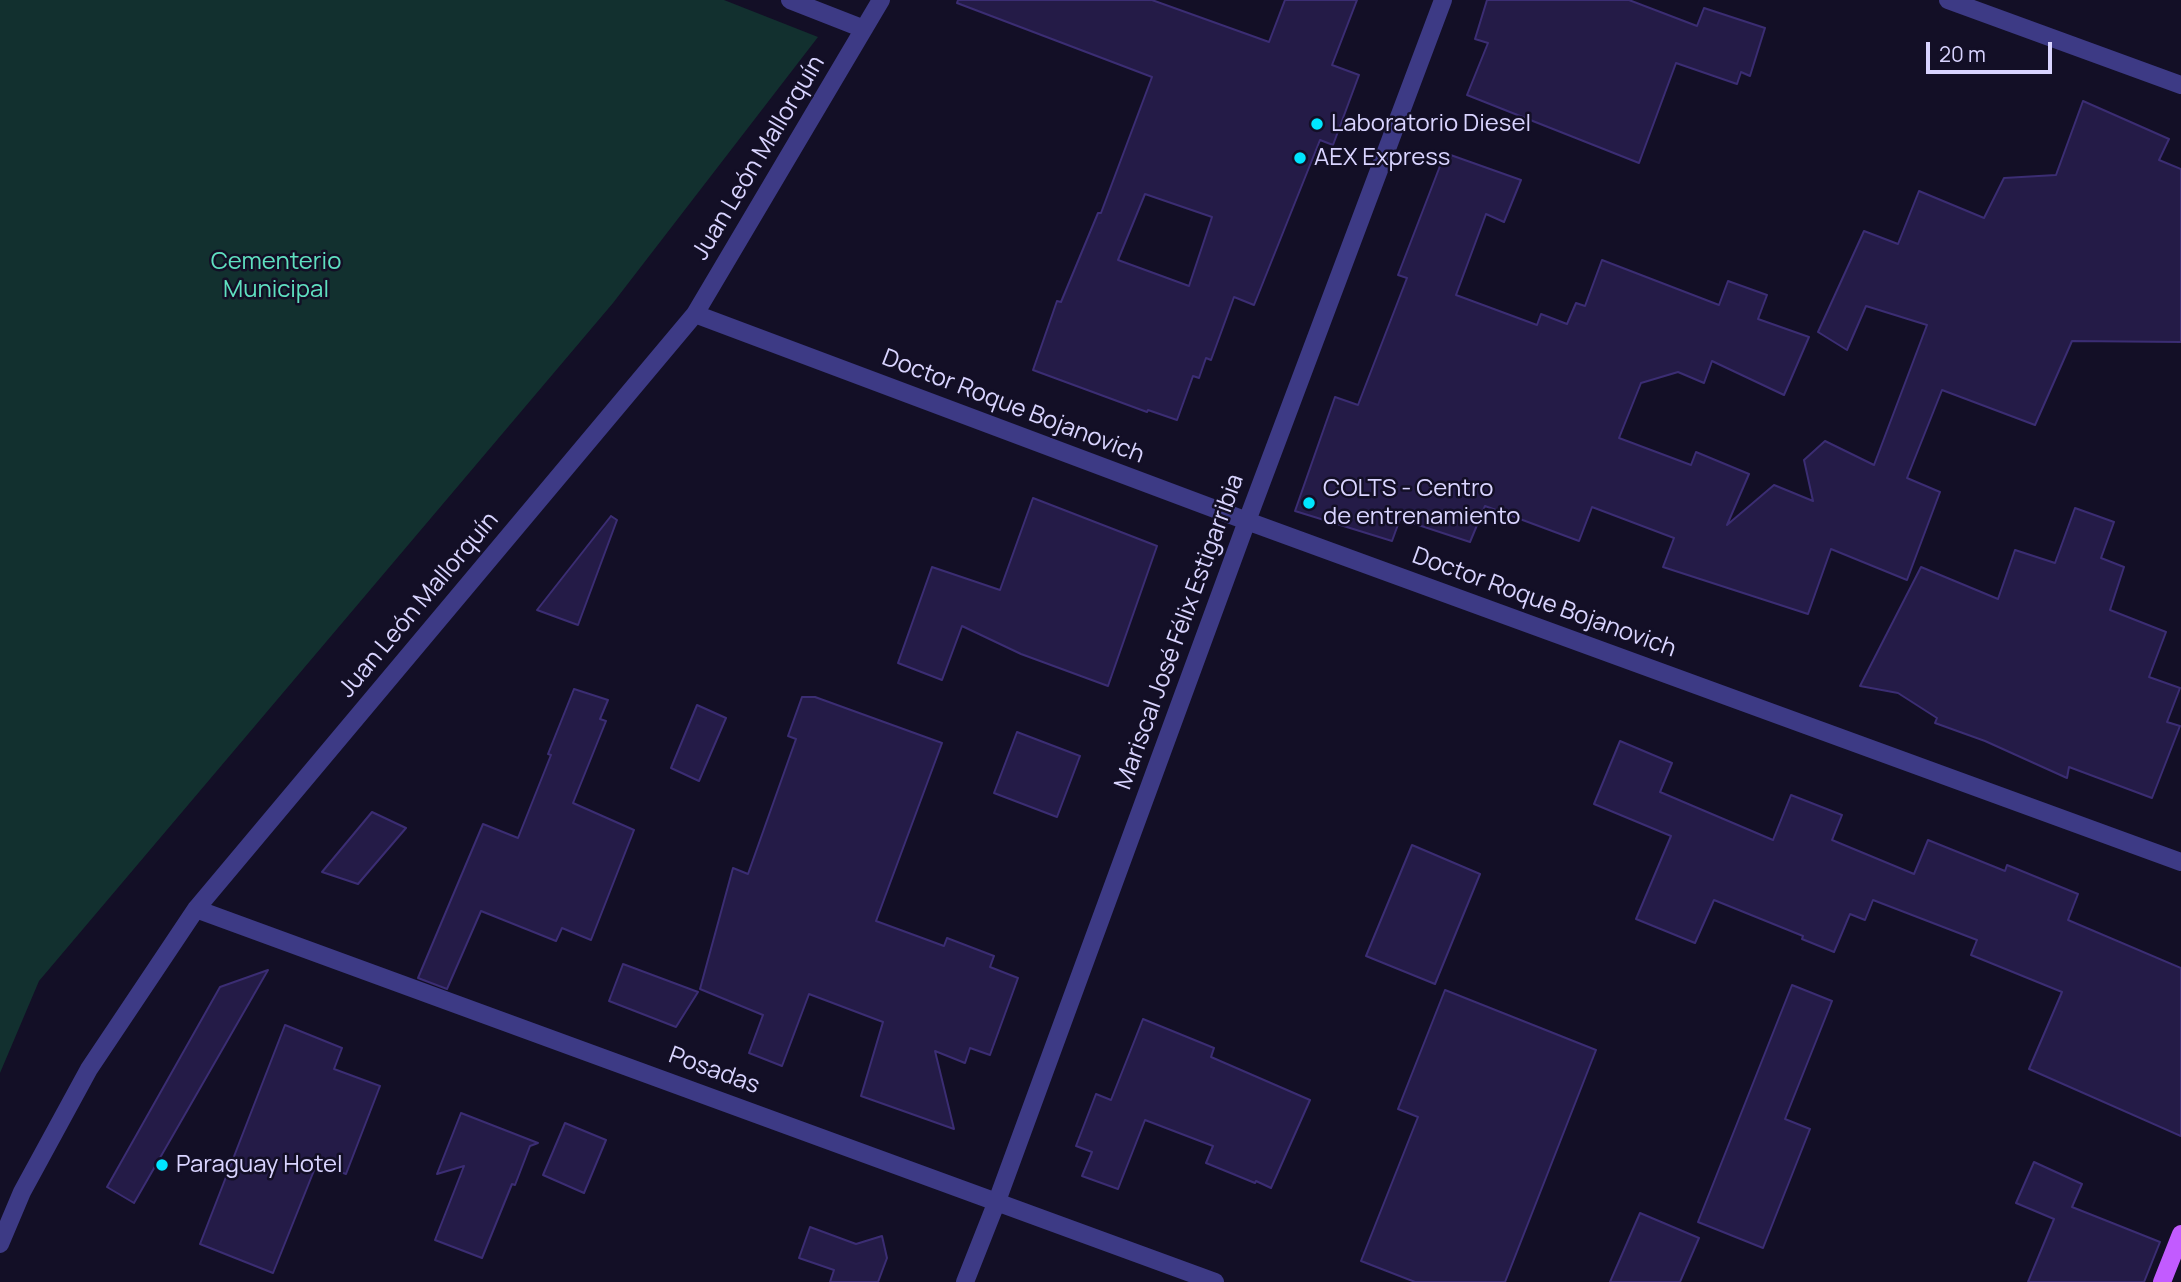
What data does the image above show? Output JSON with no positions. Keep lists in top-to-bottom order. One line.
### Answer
{"streets":{"street":["Juan León Mallorquín","Doctor Roque Bojanovich","Mariscal José Félix Estigarribia","Posadas"]},"crossings":[["Juan León Mallorquín","Doctor Roque Bojanovich"],["Juan León Mallorquín","Posadas"],["Doctor Roque Bojanovich","Mariscal José Félix Estigarribia"],["Mariscal José Félix Estigarribia","Posadas"]],"parks":["Cementerio Municipal"],"places":["Laboratorio Diesel","AEX Express","COLTS - Centro de entrenamiento","Paraguay Hotel"],"scale_bar":"20 m"}
